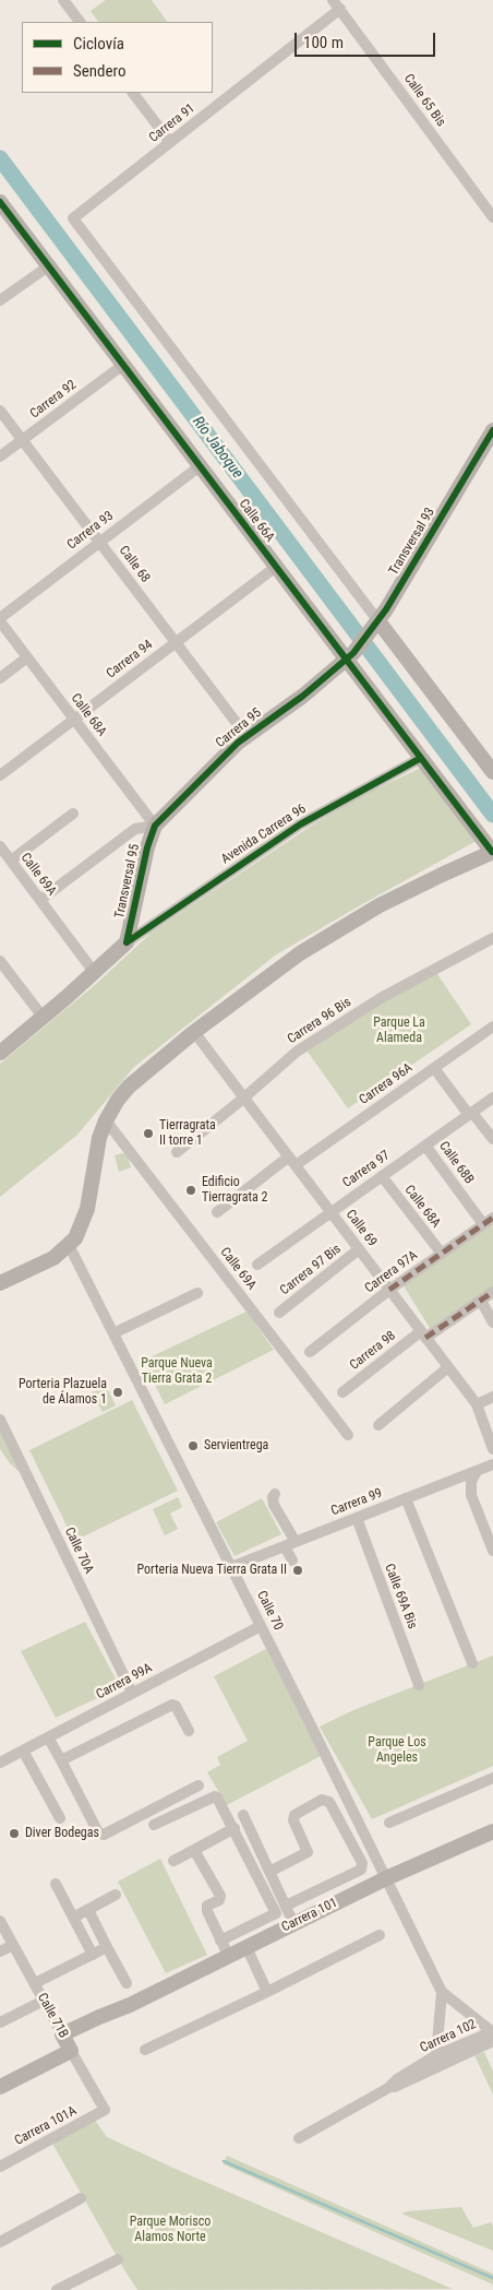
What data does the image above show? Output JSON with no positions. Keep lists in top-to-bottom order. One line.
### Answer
{"streets":{"street":["Calle 65 Bis","Carrera 91","Carrera 92","Calle 66A","Carrera 93","Transversal 93","Calle 68","Carrera 94","Calle 68A","Carrera 95","Avenida Carrera 96","Calle 69A","Transversal 95","Carrera 96 Bis","Carrera 96A","Calle 68B","Carrera 97","Calle 69","Carrera 97 Bis","Carrera 97A","Carrera 98","Carrera 99","Calle 70A","Calle 69A Bis","Calle 70","Carrera 99A","Carrera 101","Calle 71B","Carrera 102","Carrera 101A"]},"crossings":[["Calle 65 Bis","Carrera 91"],["Carrera 91","Transversal 93"],["Carrera 92","Calle 66A"],["Carrera 92","Calle 68"],["Calle 66A","Carrera 93"],["Calle 66A","Transversal 93"],["Calle 66A","Carrera 94"],["Calle 66A","Carrera 95"],["Calle 66A","Avenida Carrera 96"],["Carrera 93","Calle 68"],["Carrera 93","Calle 68A"],["Transversal 93","Carrera 95"],["Calle 68","Carrera 94"],["Calle 68","Carrera 95"],["Carrera 94","Calle 68A"],["Calle 68A","Carrera 95"],["Calle 68A","Transversal 95"],["Calle 68A","Carrera 97"],["Calle 68A","Carrera 97A"],["Carrera 95","Calle 69A"],["Carrera 95","Transversal 95"],["Avenida Carrera 96","Calle 69A"],["Avenida Carrera 96","Transversal 95"],["Carrera 96 Bis","Calle 69"],["Carrera 96A","Calle 69"],["Calle 68B","Carrera 97"],["Calle 68B","Carrera 97A"],["Carrera 97","Calle 69"],["Calle 69","Carrera 97 Bis"],["Calle 69","Carrera 97A"],["Calle 69","Carrera 98"],["Carrera 99","Calle 69A Bis"],["Carrera 99","Calle 70"],["Calle 70A","Carrera 99A"],["Calle 70","Carrera 99A"],["Calle 70","Carrera 101"],["Calle 70","Carrera 102"],["Carrera 101","Calle 71B"],["Calle 71B","Carrera 101A"]],"water":["Río Jaboque"],"parks":["Parque La Alameda","Parque Nueva Tierra Grata 2","Parque Los Angeles","Parque Morisco Alamos Norte"],"places":["Tierragrata II torre 1","Edificio Tierragrata 2","Porteria Plazuela de Álamos 1","Servientrega","Porteria Nueva Tierra Grata II","Diver Bodegas"],"legend":["Ciclovía","Sendero"],"scale_bar":"100 m"}
